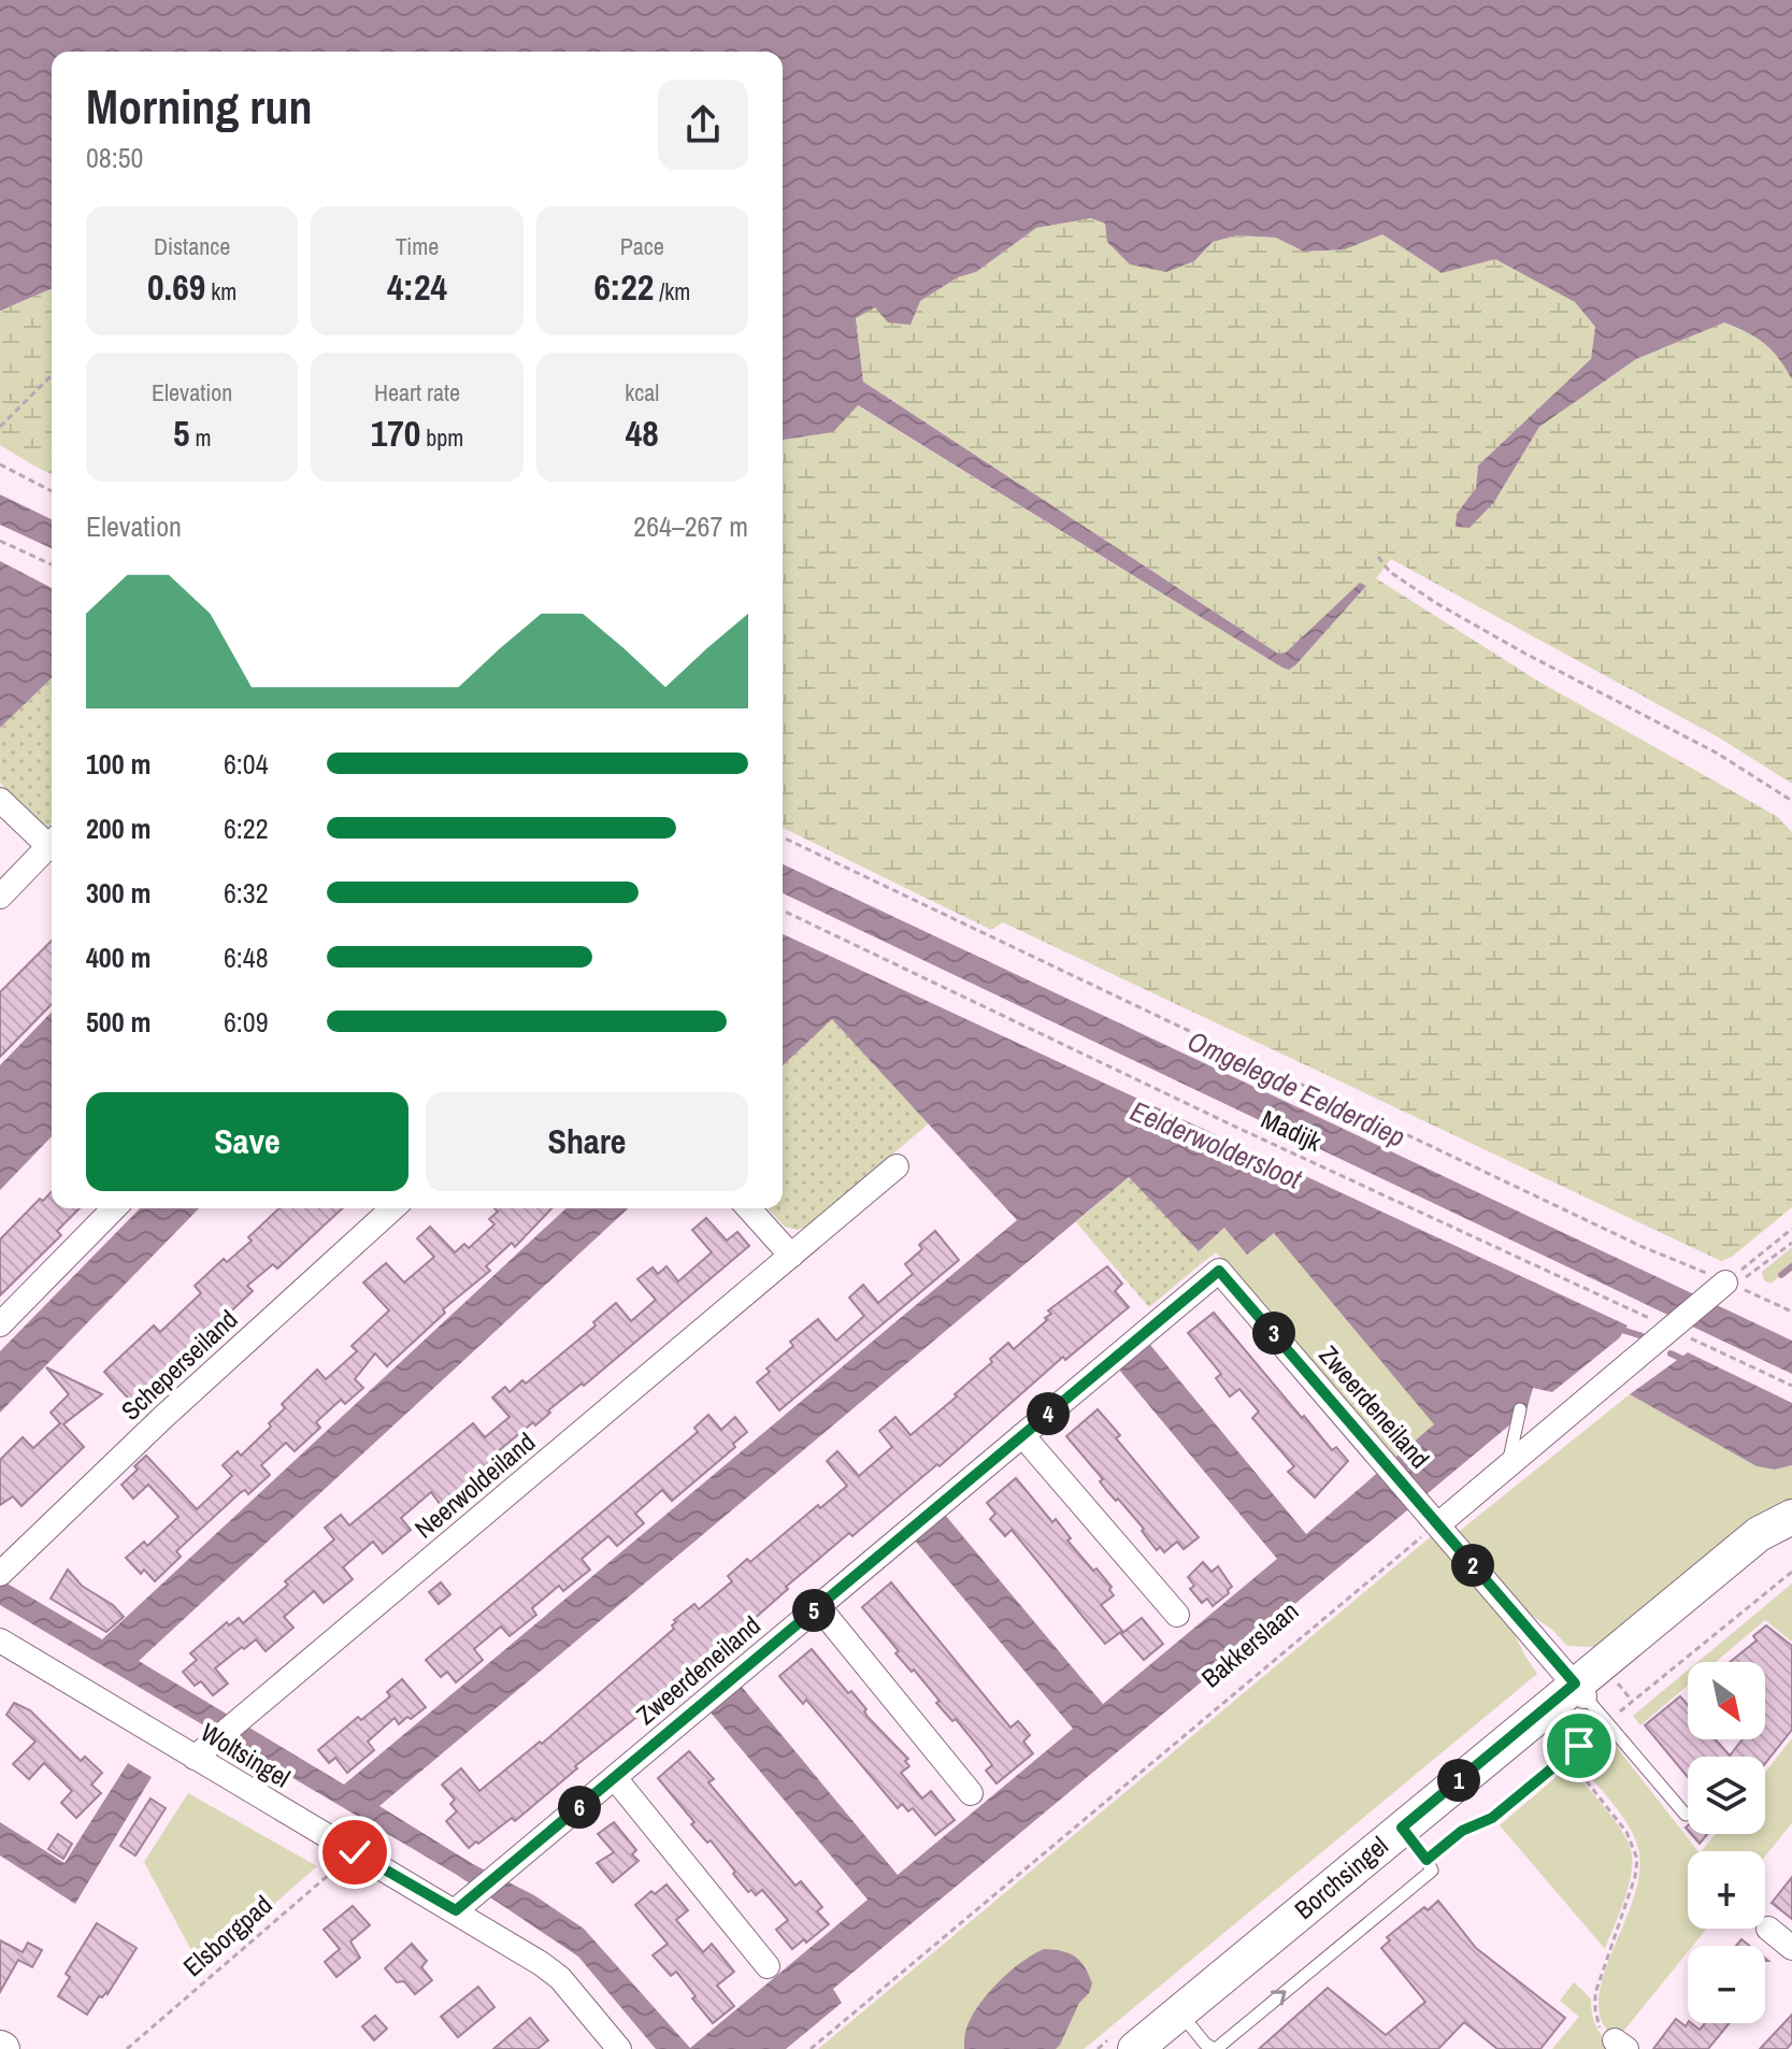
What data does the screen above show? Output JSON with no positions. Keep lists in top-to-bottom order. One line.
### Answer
{"streets":{"main road":["Borchsingel"],"street":["Scheperseiland","Zweerdeneiland","Neerwoldeiland","Woltsingel"],"path":["Madijk","Bakkerslaan","Elsborgpad"]},"crossings":[["Zweerdeneiland","Bakkerslaan"],["Zweerdeneiland","Woltsingel"],["Zweerdeneiland","Borchsingel"],["Neerwoldeiland","Woltsingel"],["Woltsingel","Elsborgpad"]],"water":["Omgelegde Eelderdiep","Eelderwoldersloot"],"north":"bottom right","page":{"heading":["Morning run","08:50"],"stats":[["Distance","0.69 km"],["Time","4:24"],["Pace","6:22 /km"],["Elevation","5 m"],["Heart rate","170 bpm"],["kcal","48"]],"chart":["Elevation","264–267 m"],"list":[{"name":"100 m","note":"6:04"},{"name":"200 m","note":"6:22"},{"name":"300 m","note":"6:32"},{"name":"400 m","note":"6:48"},{"name":"500 m","note":"6:09"}],"buttons":["Save","Share"],"pins":["3","4","2","5","1","6"],"map_buttons":["+","−"]}}
